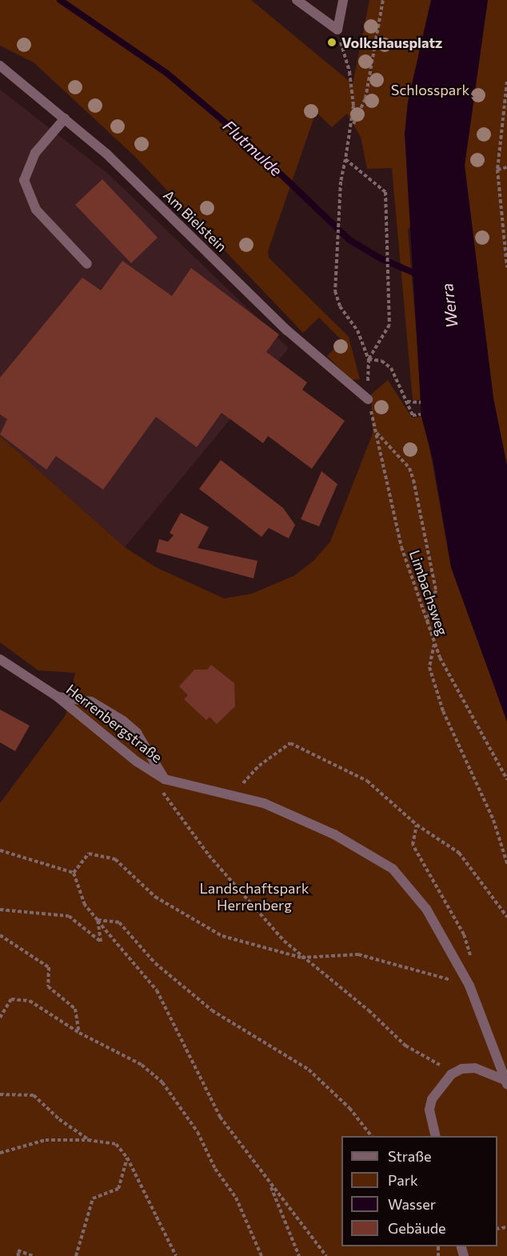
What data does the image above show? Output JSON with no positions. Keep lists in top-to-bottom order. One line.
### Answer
{"streets":{"street":["Am Bielstein","Herrenbergstraße"],"path":["Limbachsweg"]},"crossings":[["Am Bielstein","Limbachsweg"]],"water":["Flutmulde","Werra"],"parks":["Schlosspark","Landschaftspark Herrenberg"],"places":["Volkshausplatz"],"legend":["Straße","Park","Wasser","Gebäude"]}
